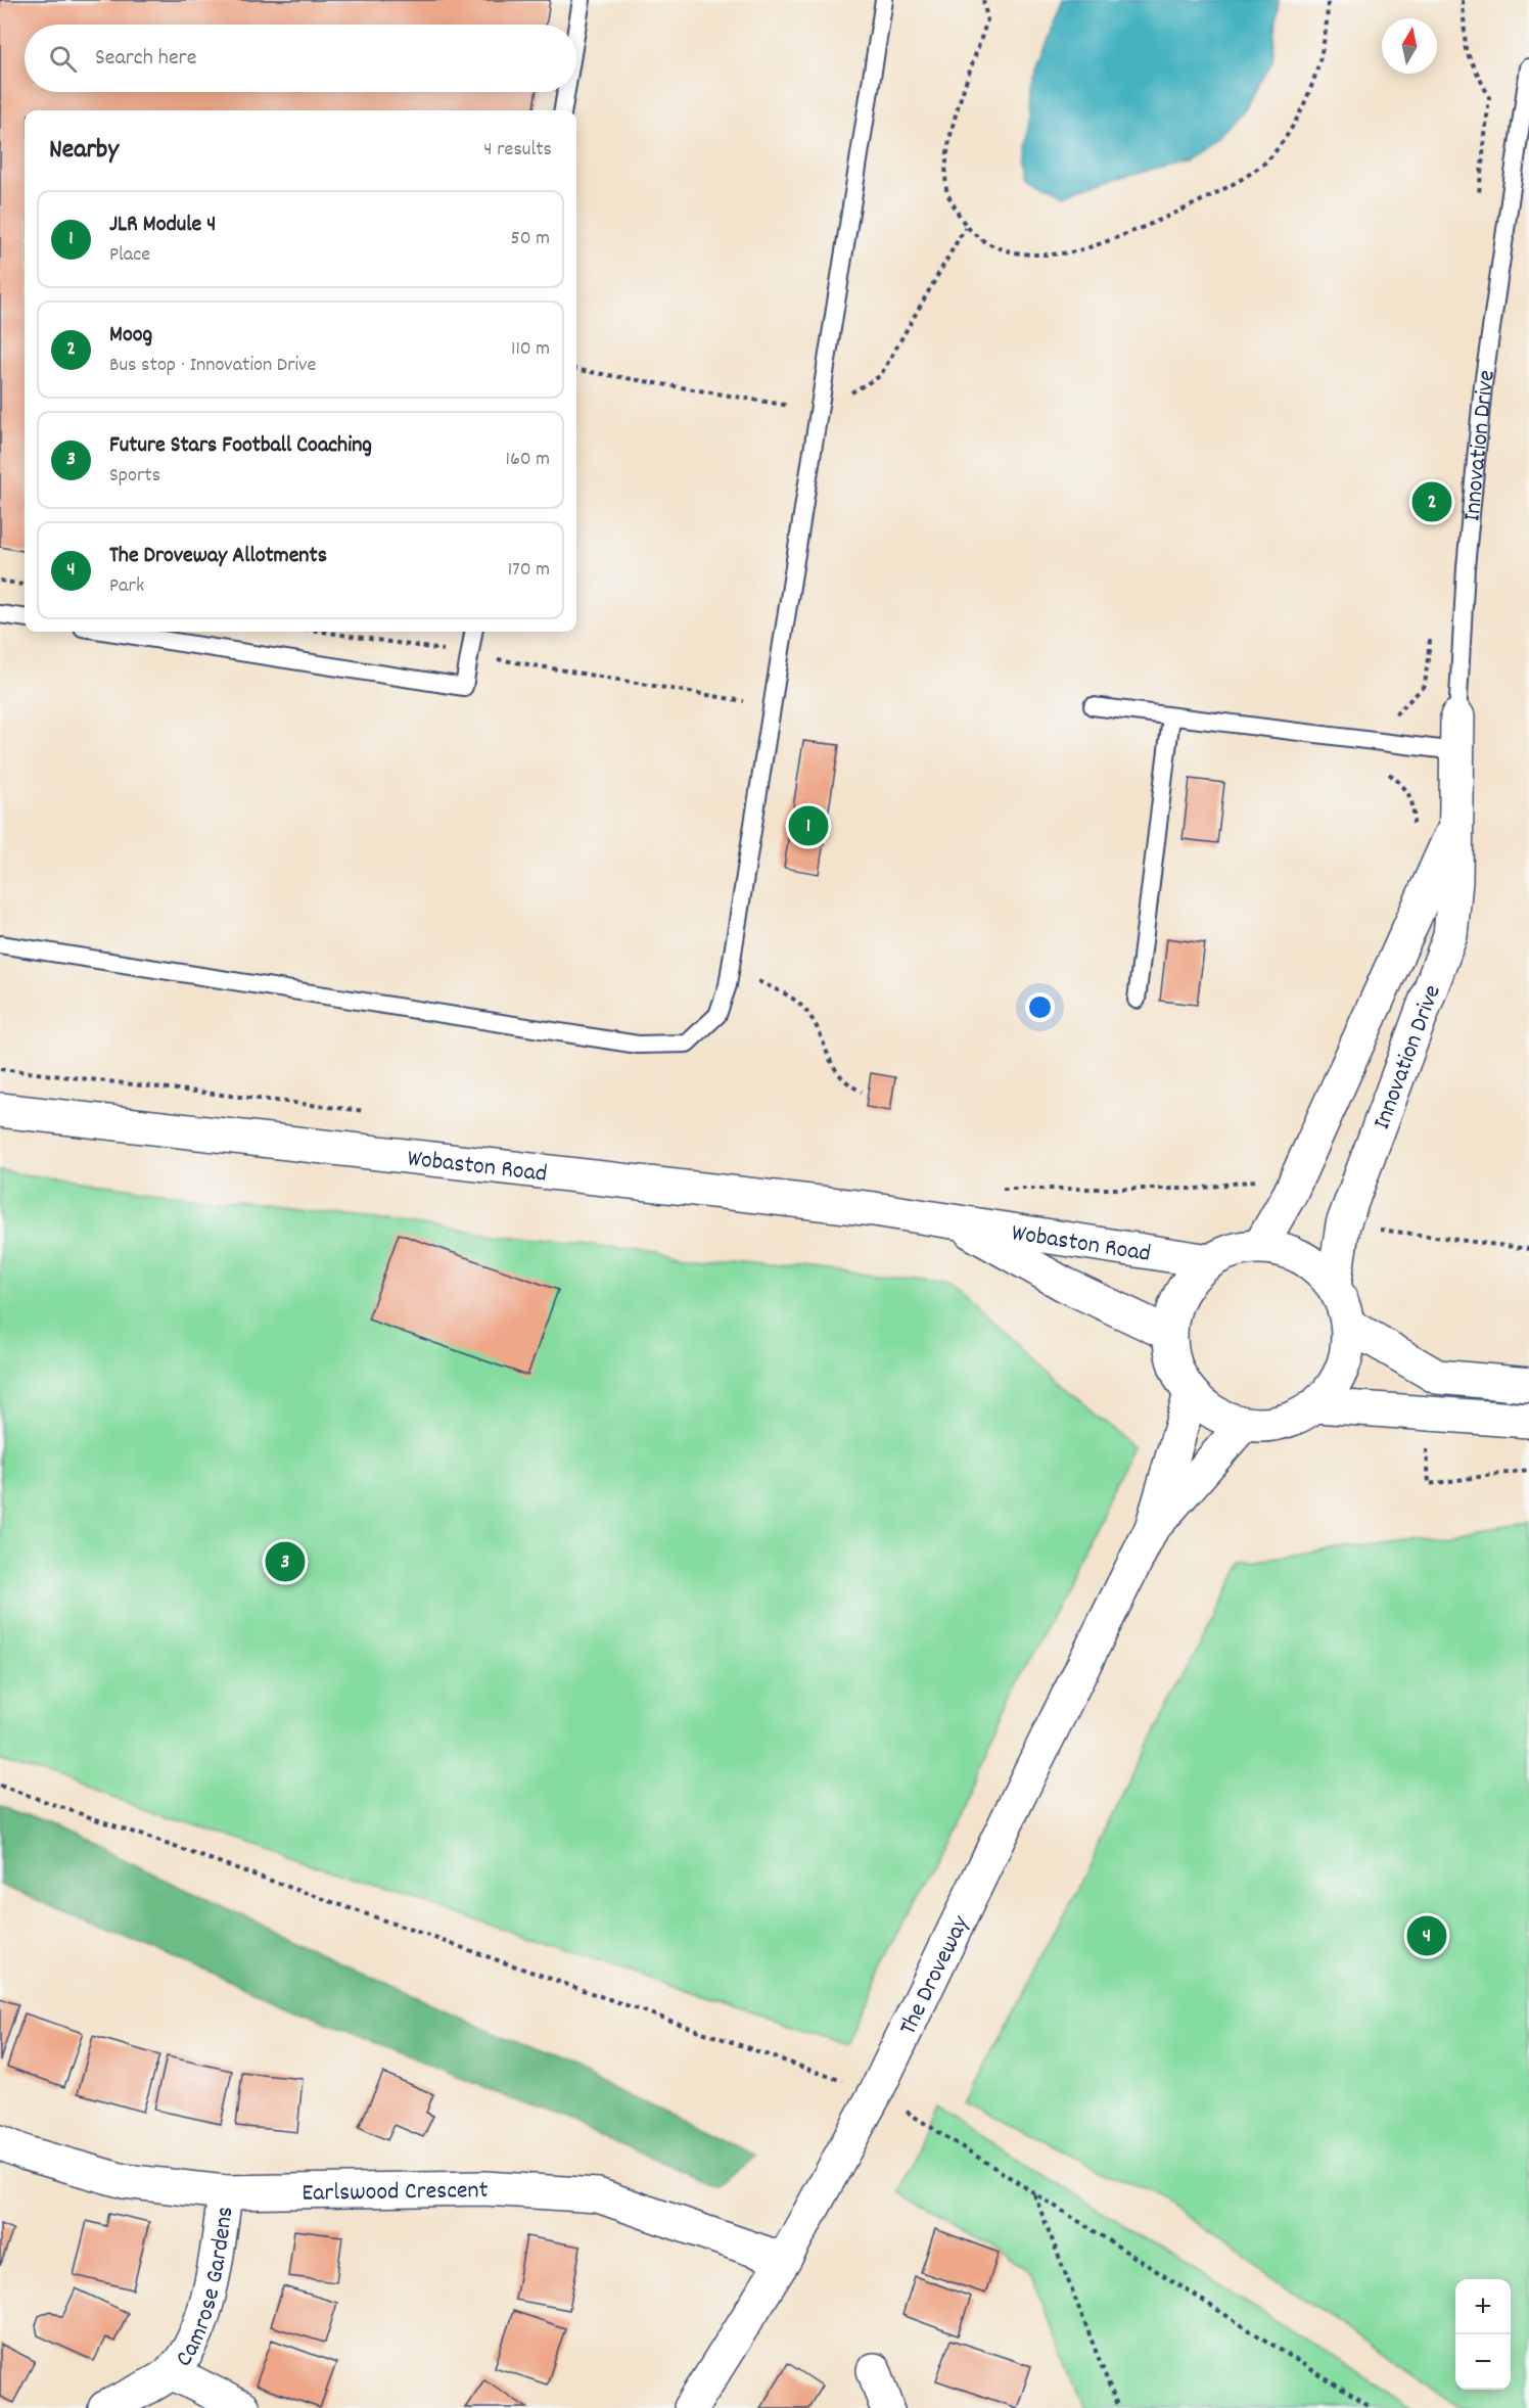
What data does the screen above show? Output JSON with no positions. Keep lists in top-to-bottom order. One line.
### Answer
{"streets":{"street":["Innovation Drive","Wobaston Road","The Droveway","Earlswood Crescent","Camrose Gardens"]},"crossings":[["Innovation Drive","Wobaston Road"],["Innovation Drive","The Droveway"],["Wobaston Road","The Droveway"],["The Droveway","Earlswood Crescent"],["Earlswood Crescent","Camrose Gardens"]],"north":"top","page":{"search":"Search here","heading":["Nearby","4 results"],"list":[{"mark":"1","name":"JLR Module 4","note":"Place","value":"50 m"},{"mark":"2","name":"Moog","note":"Bus stop · Innovation Drive","value":"110 m"},{"mark":"3","name":"Future Stars Football Coaching","note":"Sports","value":"160 m"},{"mark":"4","name":"The Droveway Allotments","note":"Park","value":"170 m"}],"pins":["2","1","3","4"],"map_buttons":["+","−"]}}
